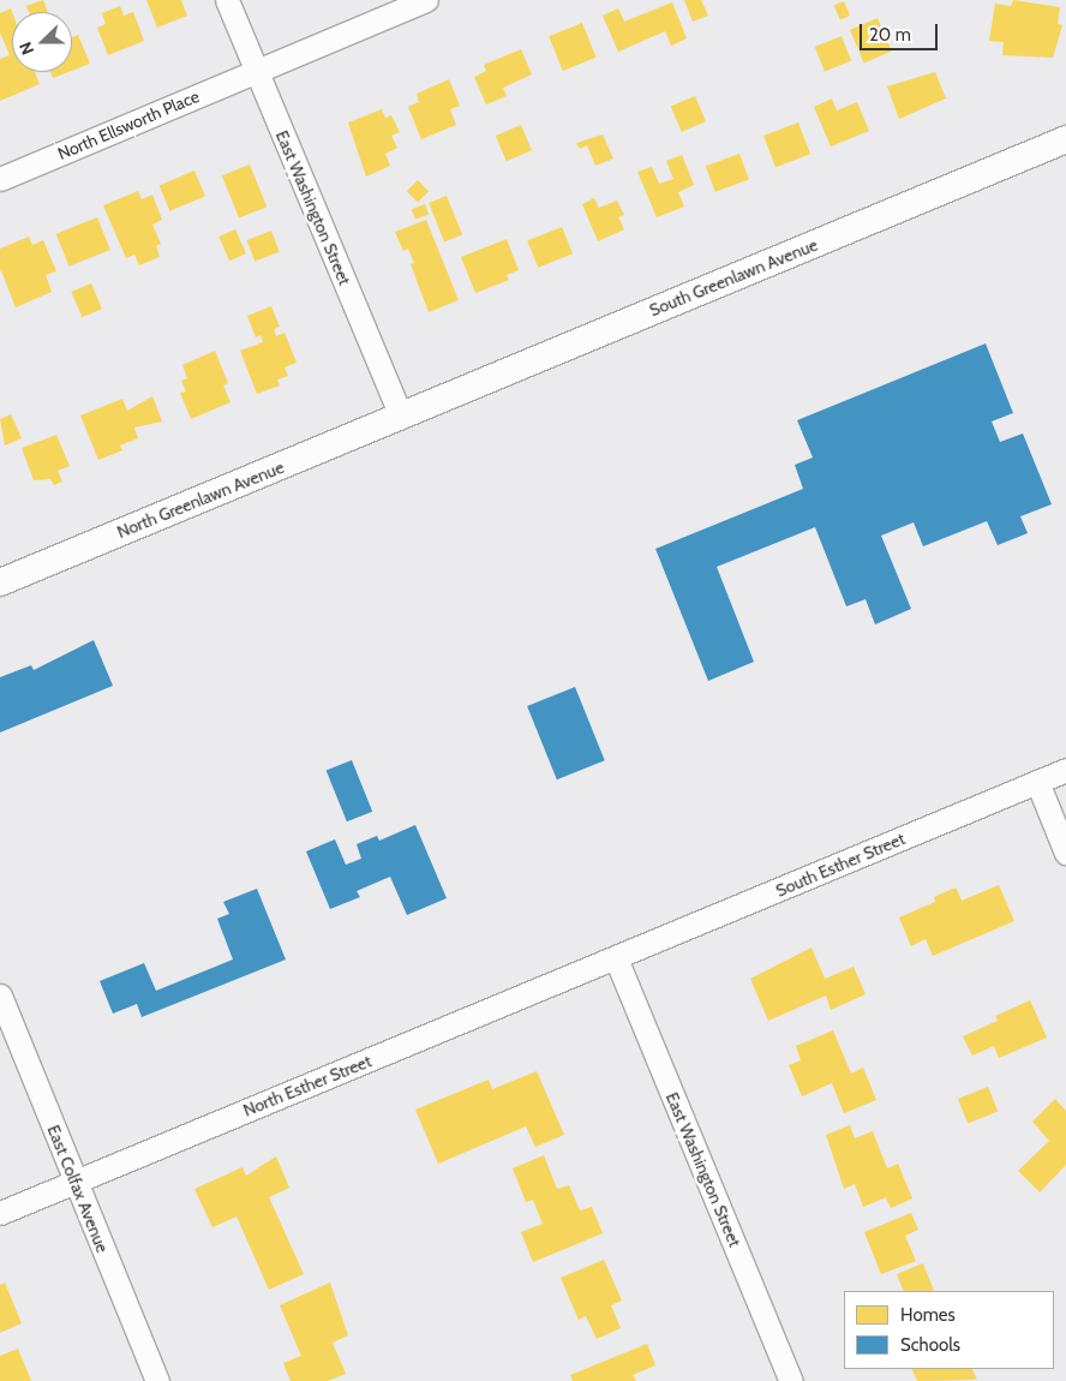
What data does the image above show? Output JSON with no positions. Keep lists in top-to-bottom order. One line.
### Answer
{"streets":{"street":["North Ellsworth Place","East Washington Street","South Greenlawn Avenue","North Greenlawn Avenue","South Esther Street","North Esther Street","East Colfax Avenue"]},"crossings":[["North Ellsworth Place","East Washington Street"],["East Washington Street","South Greenlawn Avenue"],["East Washington Street","North Greenlawn Avenue"],["East Washington Street","South Esther Street"],["East Washington Street","North Esther Street"],["South Greenlawn Avenue","North Greenlawn Avenue"],["South Esther Street","North Esther Street"],["North Esther Street","East Colfax Avenue"]],"legend":["Homes","Schools"],"scale_bar":"20 m","north":"left"}
